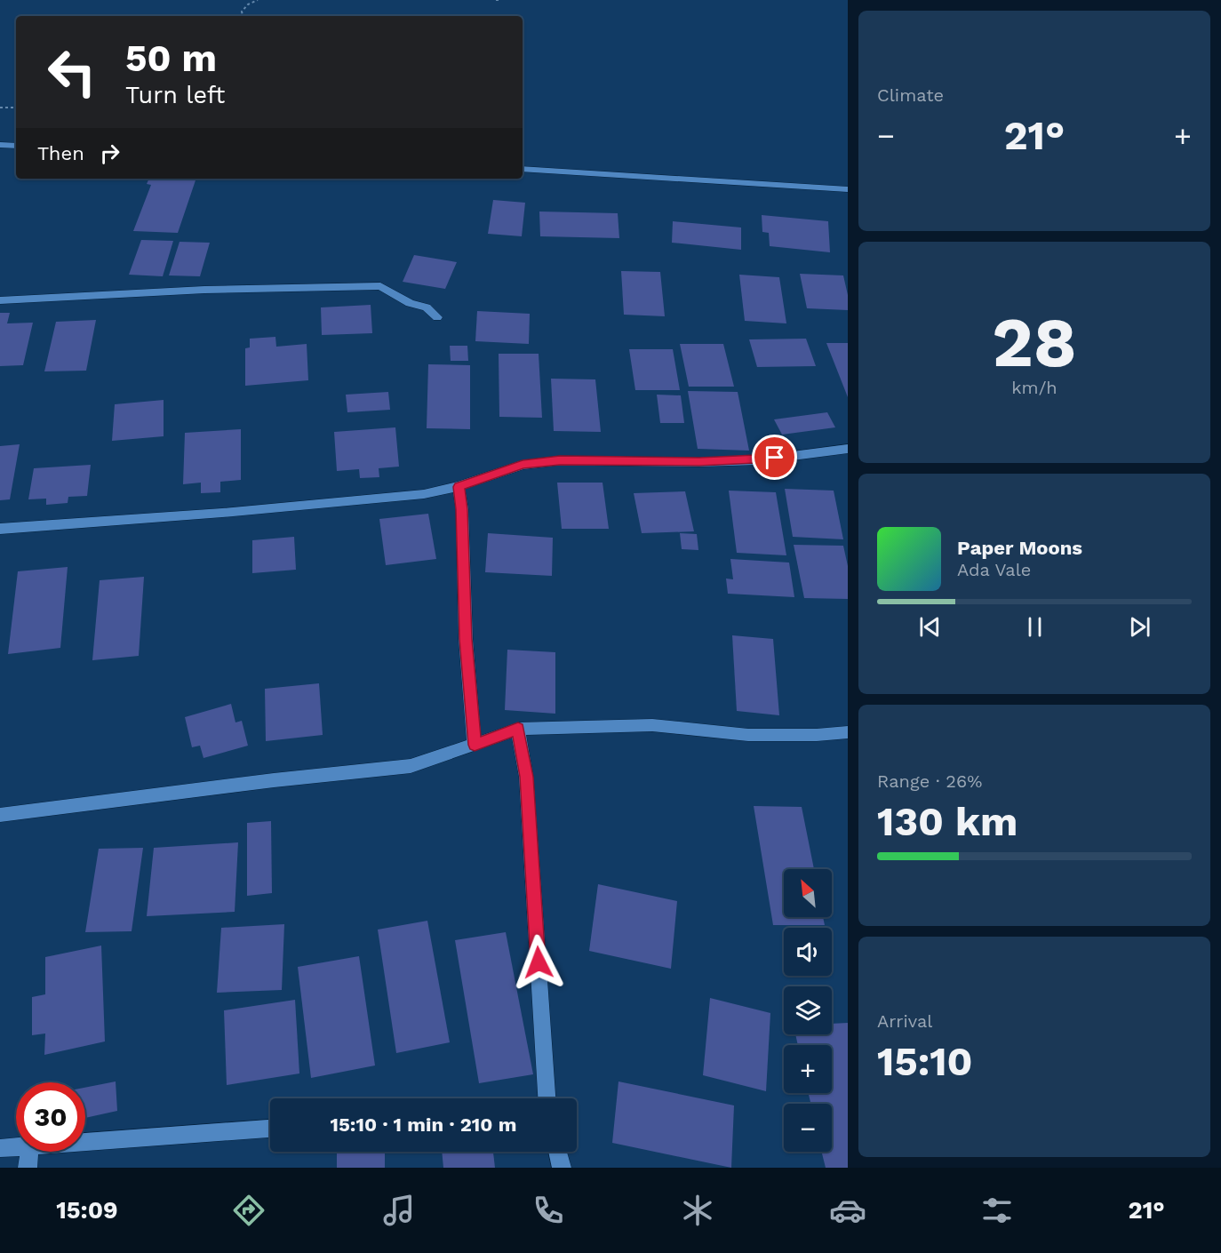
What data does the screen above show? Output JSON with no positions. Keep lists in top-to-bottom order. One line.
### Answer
{"north":"top left","page":{"tile":["Climate",["28","km/h"],["Range · 26%","130 km"],["Arrival","15:10"]],"turn":["50 m","Turn left"],"heat":["−","21°","+"],"then":"Then","song":["Paper Moons","Ada Vale"],"map_buttons":["+","−"],"limit":"30","trip":"15:10 · 1 min · 210 m","tabs":["15:09","21°"]}}
